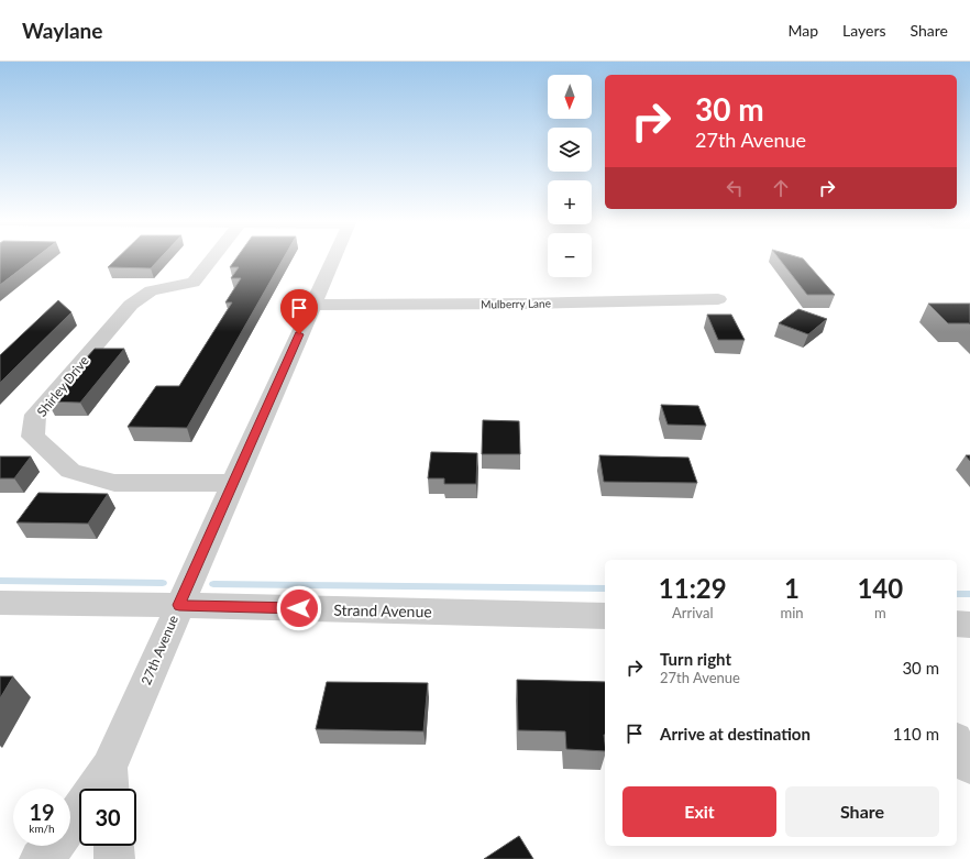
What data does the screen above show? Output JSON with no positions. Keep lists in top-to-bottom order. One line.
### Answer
{"streets":{"street":["Mulberry Lane","Shirley Drive","Strand Avenue","27th Avenue"]},"crossings":[["Mulberry Lane","27th Avenue"],["Shirley Drive","27th Avenue"],["Strand Avenue","27th Avenue"]],"north":"bottom","page":{"header":"Waylane","nav":["Map","Layers","Share"],"map_buttons":["+","−"],"turn":["30 m","27th Avenue"],"eta":["11:29","Arrival","1","min","140","m"],"list":[{"name":"Turn right","note":"27th Avenue","value":"30 m"},{"name":"Arrive at destination","value":"110 m"}],"buttons":["Exit","Share"],"speed":"19 km/h","limit":"30"}}
